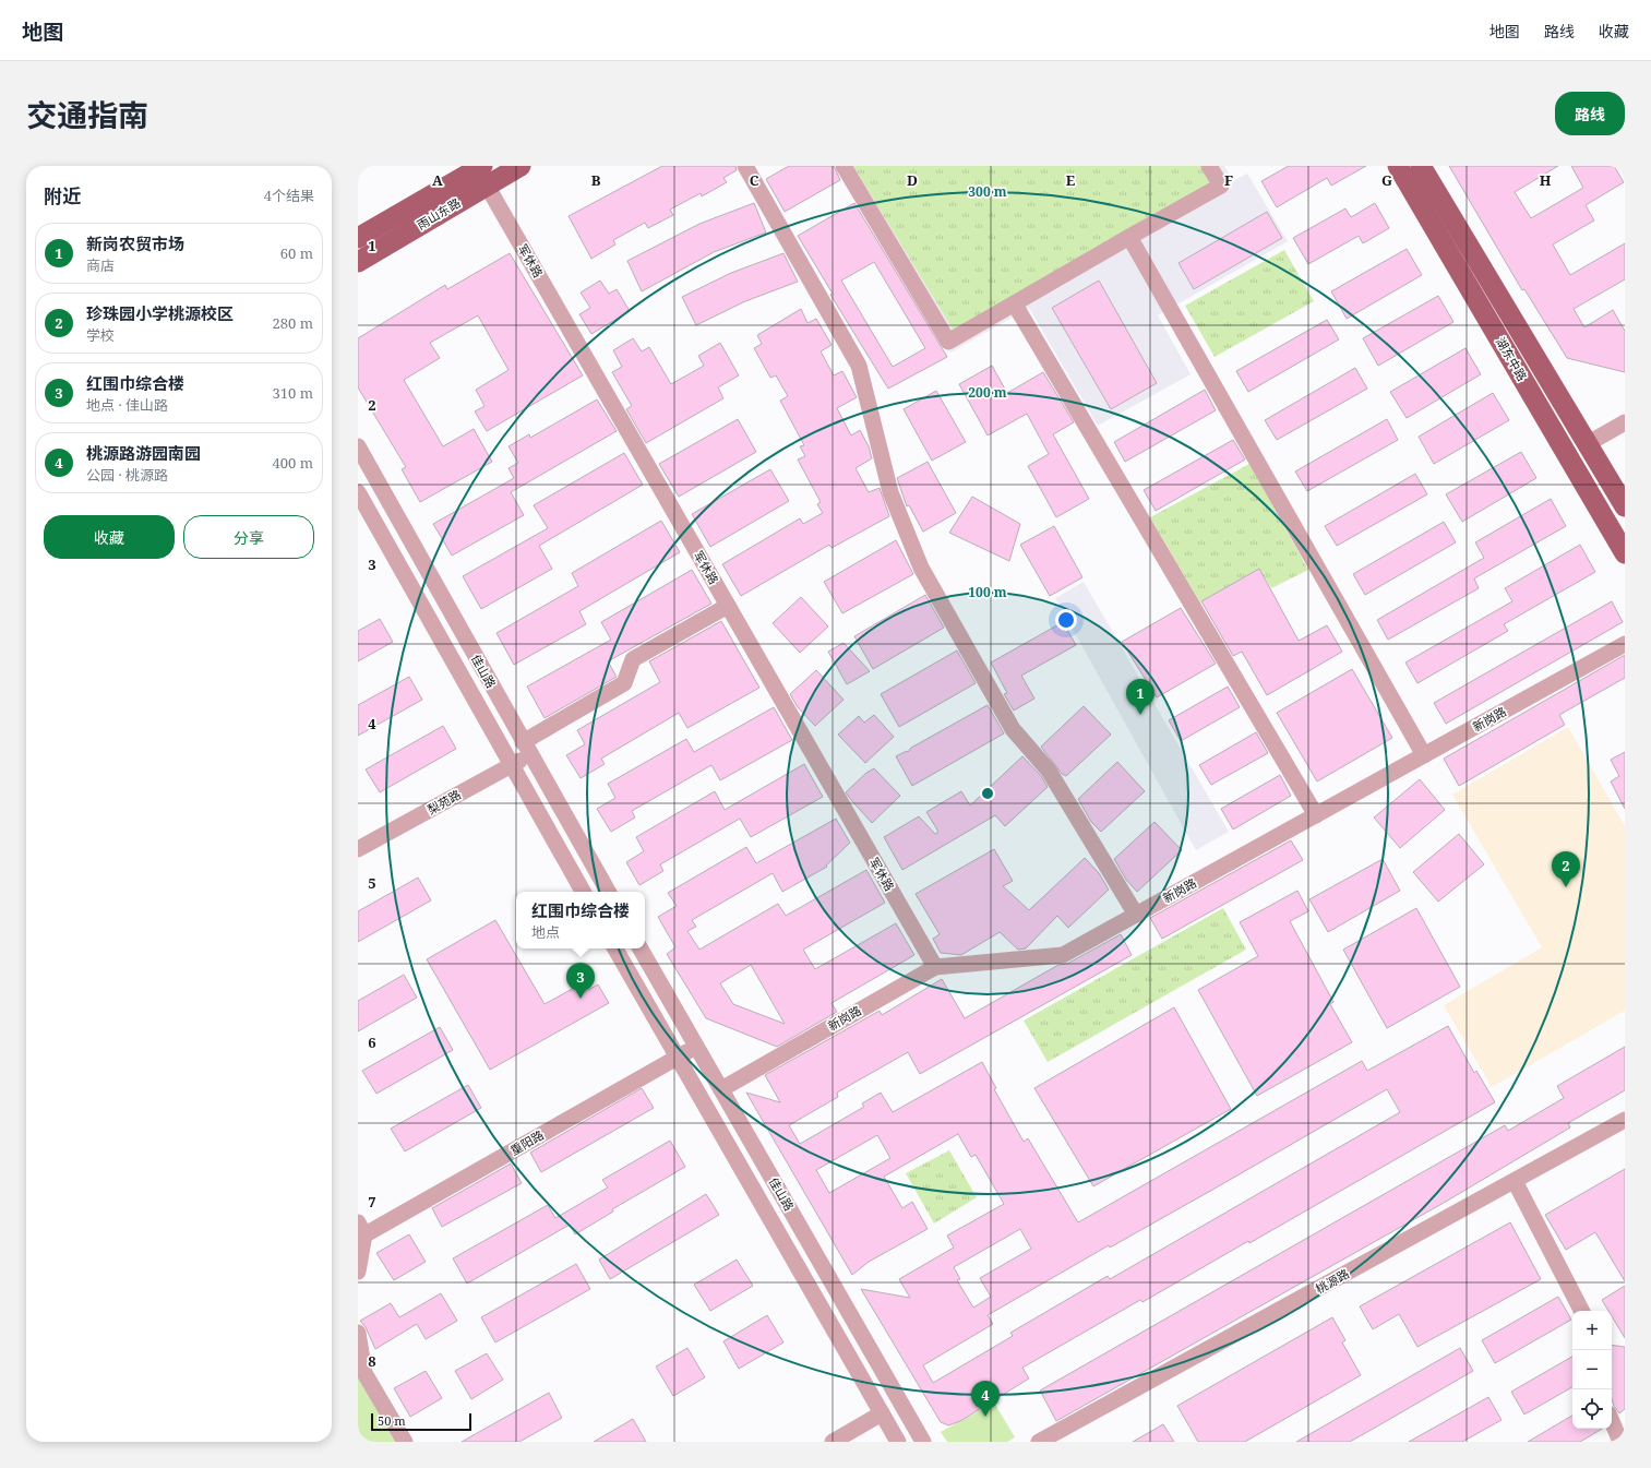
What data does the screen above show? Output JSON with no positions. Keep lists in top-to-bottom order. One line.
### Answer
{"streets":{"main road":["雨山东路","湖东中路"],"street":["军休路","佳山路","新岗路","梨苑路","重阳路","桃源路"]},"crossings":[["雨山东路","军休路"],["军休路","新岗路"],["军休路","梨苑路"],["佳山路","新岗路"],["佳山路","梨苑路"],["佳山路","重阳路"]],"scale_bar":"50 m","page":{"header":"地图","nav":["地图","路线","收藏"],"title":"交通指南","buttons":["路线",["收藏","分享"]],"heading":["附近","4个结果"],"list":[{"mark":"1","name":"新岗农贸市场","note":"商店","value":"60 m"},{"mark":"2","name":"珍珠园小学桃源校区","note":"学校","value":"280 m"},{"mark":"3","name":"红围巾综合楼","note":"地点 · 佳山路","value":"310 m"},{"mark":"4","name":"桃源路游园南园","note":"公园 · 桃源路","value":"400 m"}],"pins":["1","2","3","4"],"popup":["红围巾综合楼","地点"],"map_buttons":["+","−"],"scale":"50 m"},"grid":{"columns":["A","B","C","D","E","F","G","H"],"rows":["1","2","3","4","5","6","7","8"]},"rings":["300 m","200 m","100 m"]}
